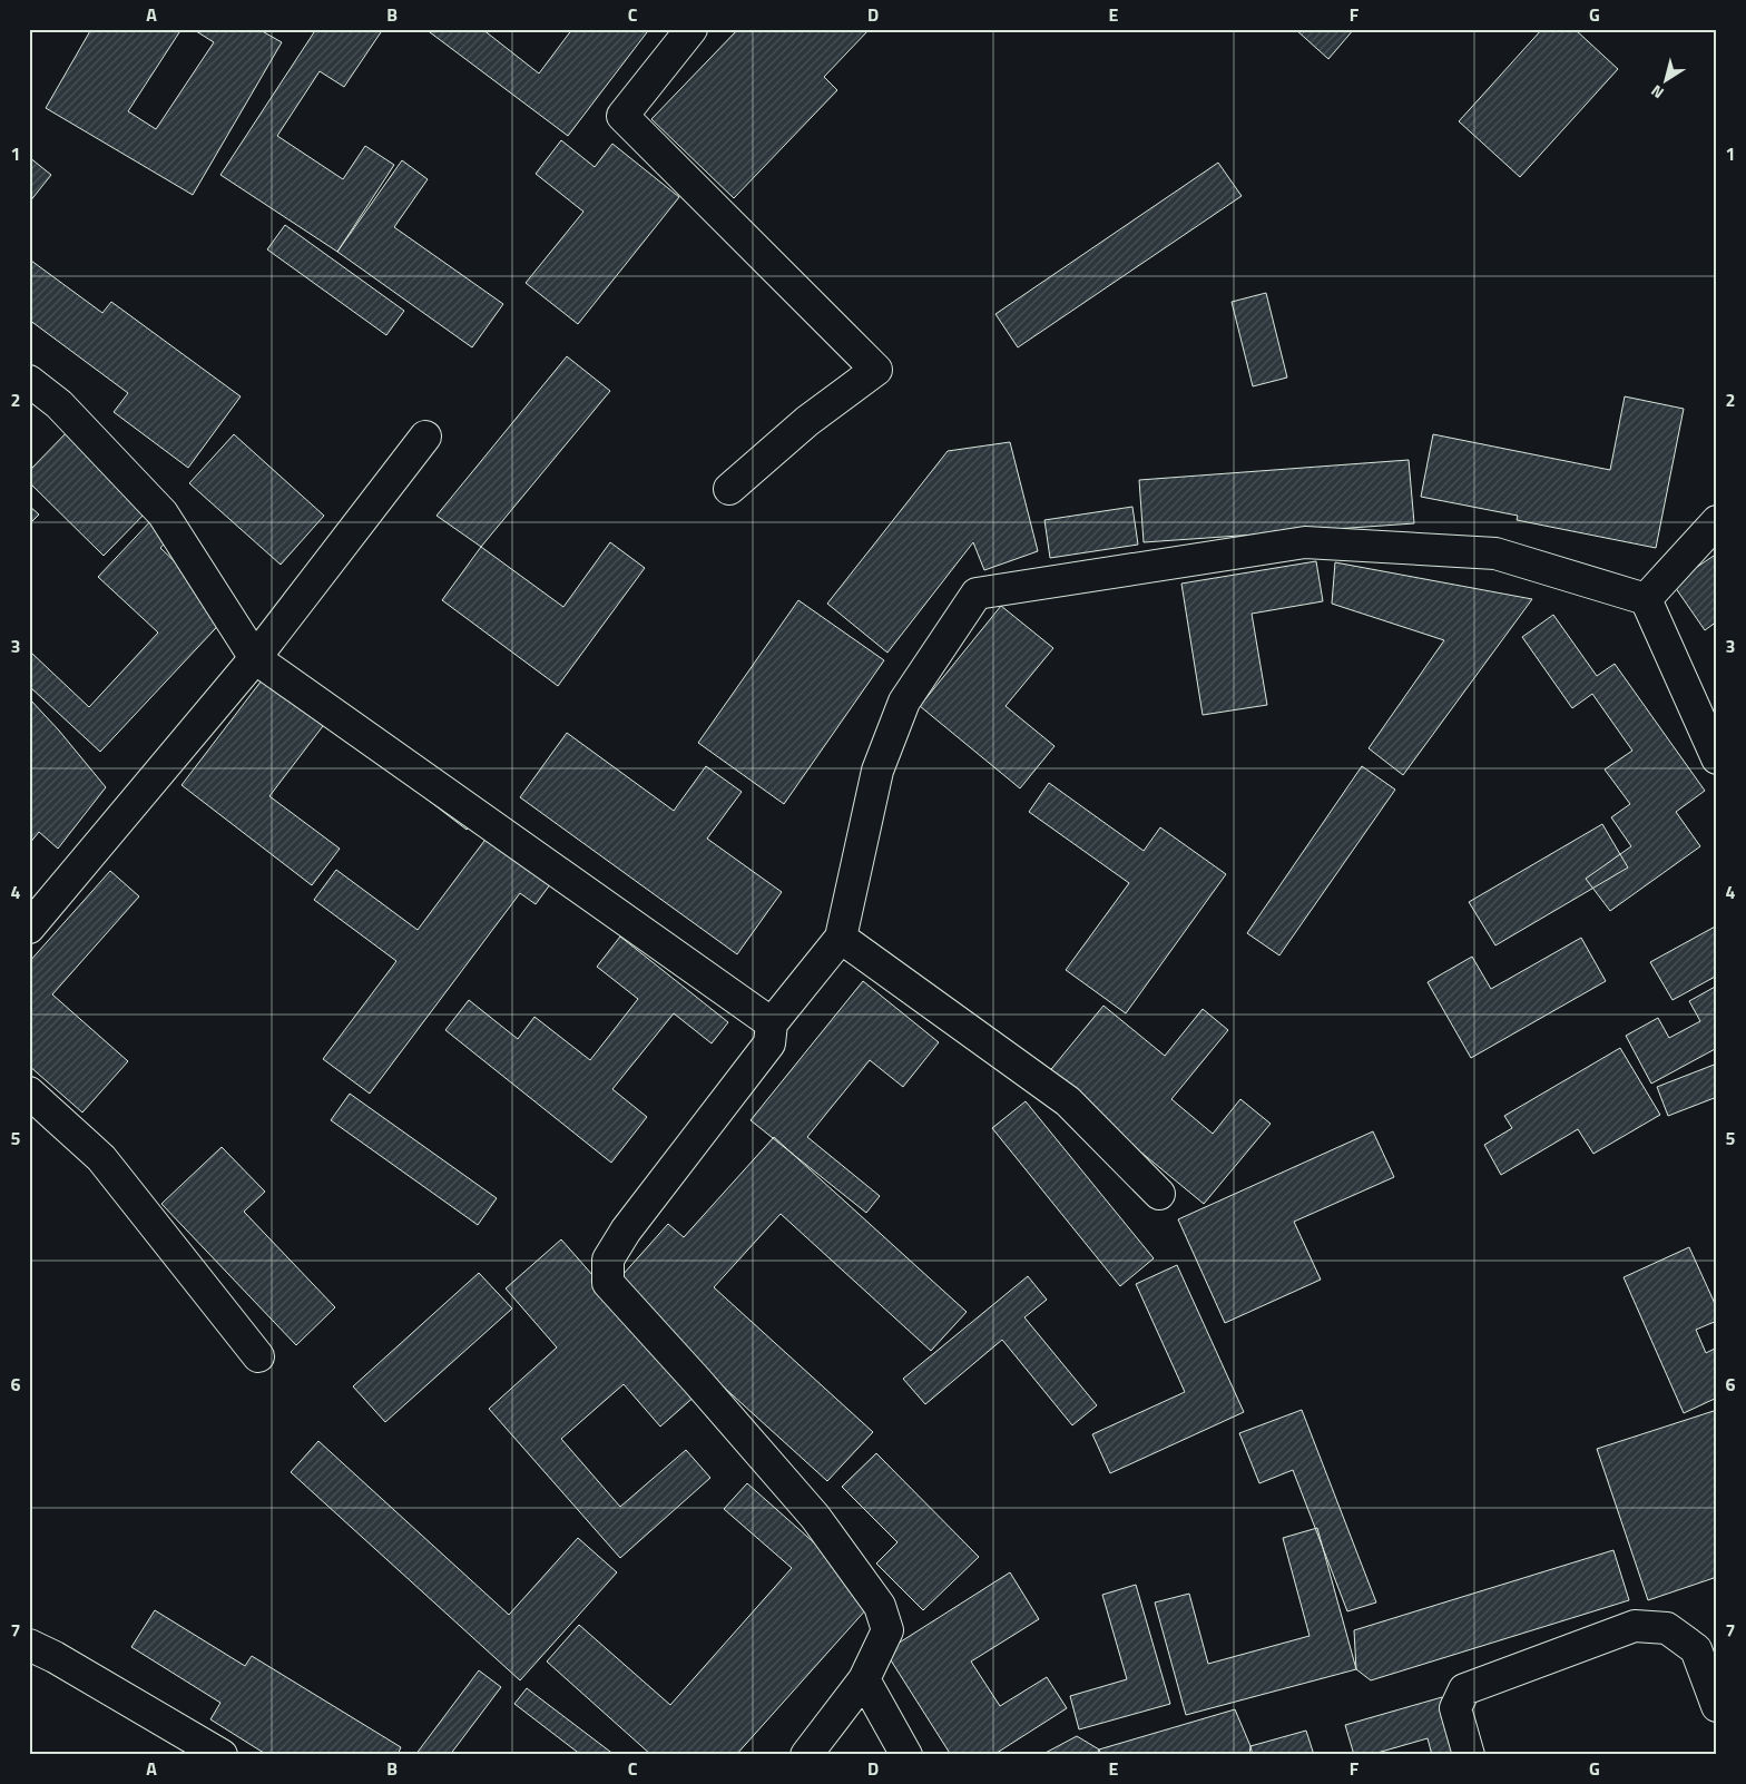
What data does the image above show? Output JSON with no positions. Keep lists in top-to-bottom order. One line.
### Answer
{"north":"bottom left","grid":{"columns":["A","B","C","D","E","F","G"],"rows":["1","2","3","4","5","6","7"]}}
